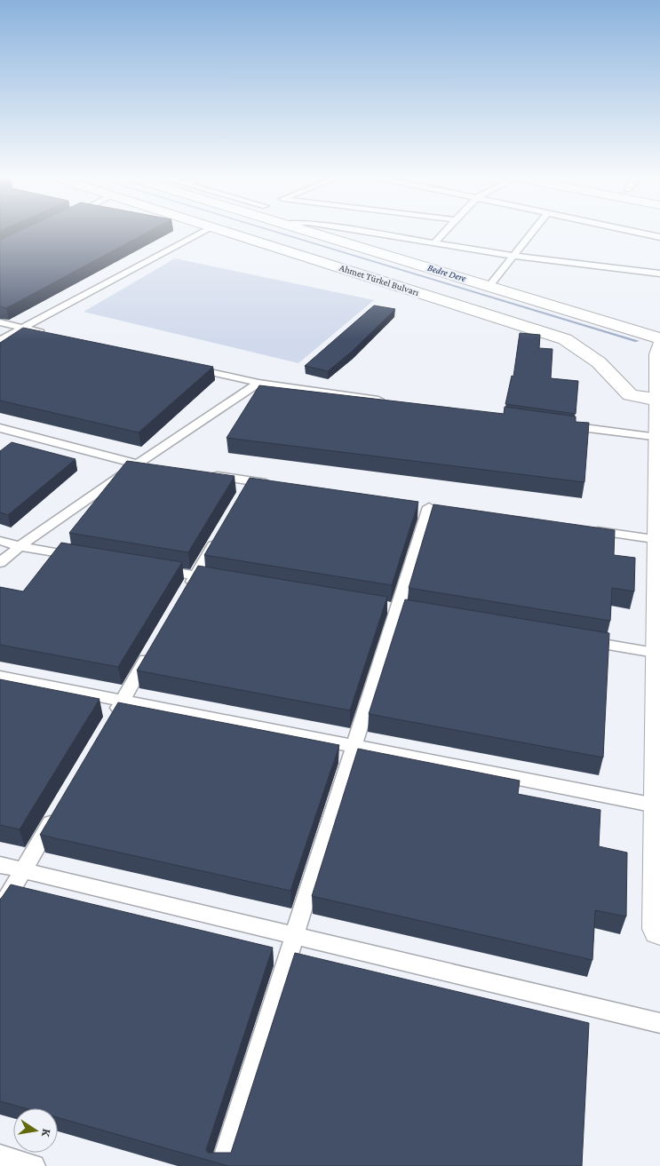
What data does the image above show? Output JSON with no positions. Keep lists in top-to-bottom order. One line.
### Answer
{"streets":{"street":["Ahmet Türkel Bulvarı"]},"water":["Bedre Dere"],"north":"right"}
